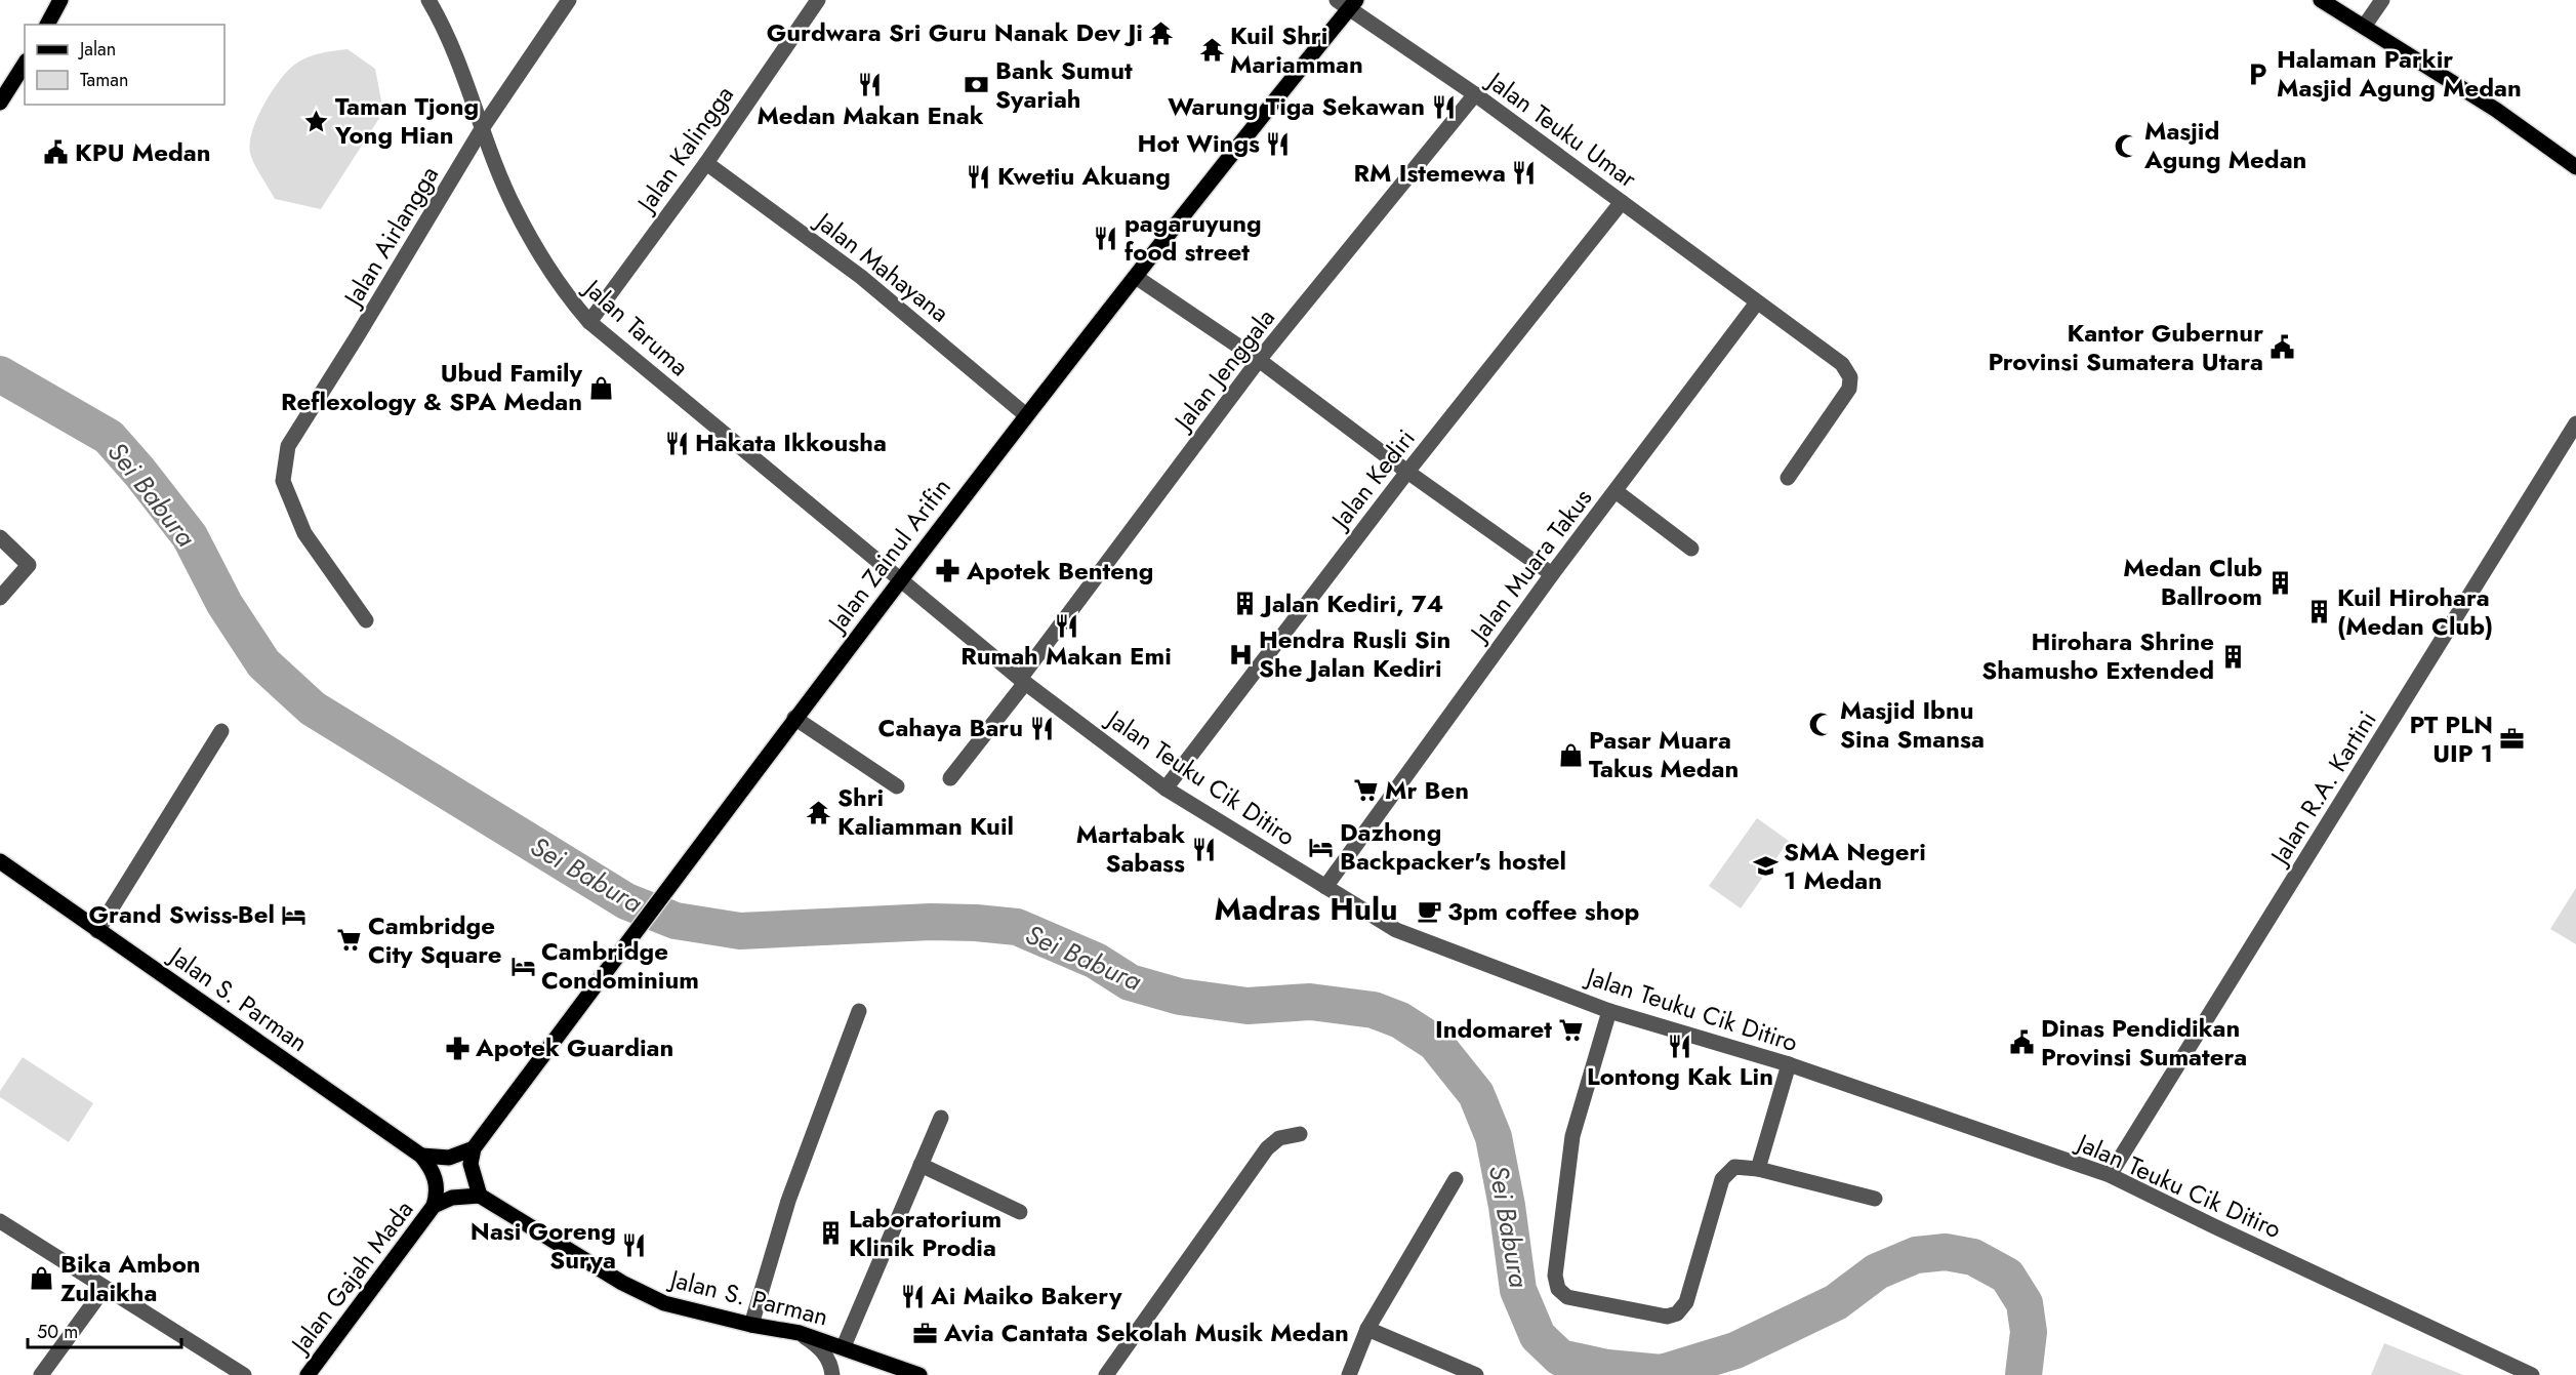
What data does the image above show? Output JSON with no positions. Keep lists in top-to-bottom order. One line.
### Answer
{"streets":{"main road":["Jalan Zainul Arifin","Jalan S. Parman","Jalan Gajah Mada"],"street":["Jalan Teuku Umar","Jalan Kalingga","Jalan Airlangga","Jalan Mahayana","Jalan Taruma","Jalan Jenggala","Jalan Kediri","Jalan Muara Takus","Jalan Teuku Cik Ditiro","Jalan R.A. Kartini"]},"crossings":[["Jalan Teuku Umar","Jalan Jenggala"],["Jalan Teuku Umar","Jalan Kediri"],["Jalan Teuku Umar","Jalan Zainul Arifin"],["Jalan Teuku Umar","Jalan Muara Takus"],["Jalan Kalingga","Jalan Mahayana"],["Jalan Kalingga","Jalan Taruma"],["Jalan Airlangga","Jalan Taruma"],["Jalan Mahayana","Jalan Zainul Arifin"],["Jalan Taruma","Jalan Zainul Arifin"],["Jalan Taruma","Jalan Teuku Cik Ditiro"],["Jalan Jenggala","Jalan Teuku Cik Ditiro"],["Jalan Kediri","Jalan Teuku Cik Ditiro"],["Jalan Zainul Arifin","Jalan Teuku Cik Ditiro"],["Jalan Muara Takus","Jalan Teuku Cik Ditiro"],["Jalan Teuku Cik Ditiro","Jalan R.A. Kartini"]],"districts":["Madras Hulu"],"water":["Sei Babura"],"places":{"temple":["Gurdwara Sri Guru Nanak Dev Ji","Kuil Shri Mariamman","Shri Kaliamman Kuil"],"parking":["Halaman Parkir Masjid Agung Medan"],"restaurant":["Medan Makan Enak","Warung Tiga Sekawan","Hot Wings","RM Istemewa","Kwetiu Akuang","pagaruyung food street","Hakata Ikkousha","Rumah Makan Emi","Cahaya Baru","Martabak Sabass","Lontong Kak Lin","Nasi Goreng Surya","Ai Maiko Bakery"],"bank":["Bank Sumut Syariah"],"place":["Taman Tjong Yong Hian"],"mosque":["Masjid Agung Medan","Masjid Ibnu Sina Smansa"],"public building":["KPU Medan","Kantor Gubernur Provinsi Sumatera Utara","Dinas Pendidikan Provinsi Sumatera"],"shop":["Ubud Family Reflexology & SPA Medan","Pasar Muara Takus Medan","Bika Ambon Zulaikha"],"pharmacy":["Apotek Benteng","Apotek Guardian"],"building":["Medan Club Ballroom","Jalan Kediri, 74","Kuil Hirohara (Medan Club)","Hirohara Shrine Shamusho Extended","Laboratorium Klinik Prodia"],"hospital":["Hendra Rusli Sin She Jalan Kediri"],"office":["PT PLN UIP 1","Avia Cantata Sekolah Musik Medan"],"supermarket":["Mr Ben","Cambridge City Square","Indomaret"],"hotel":["Dazhong Backpacker's hostel","Grand Swiss-Bel","Cambridge Condominium"],"school or university":["SMA Negeri 1 Medan"],"cafe":["3pm coffee shop"]},"legend":["Jalan","Taman"],"scale_bar":"50 m"}
